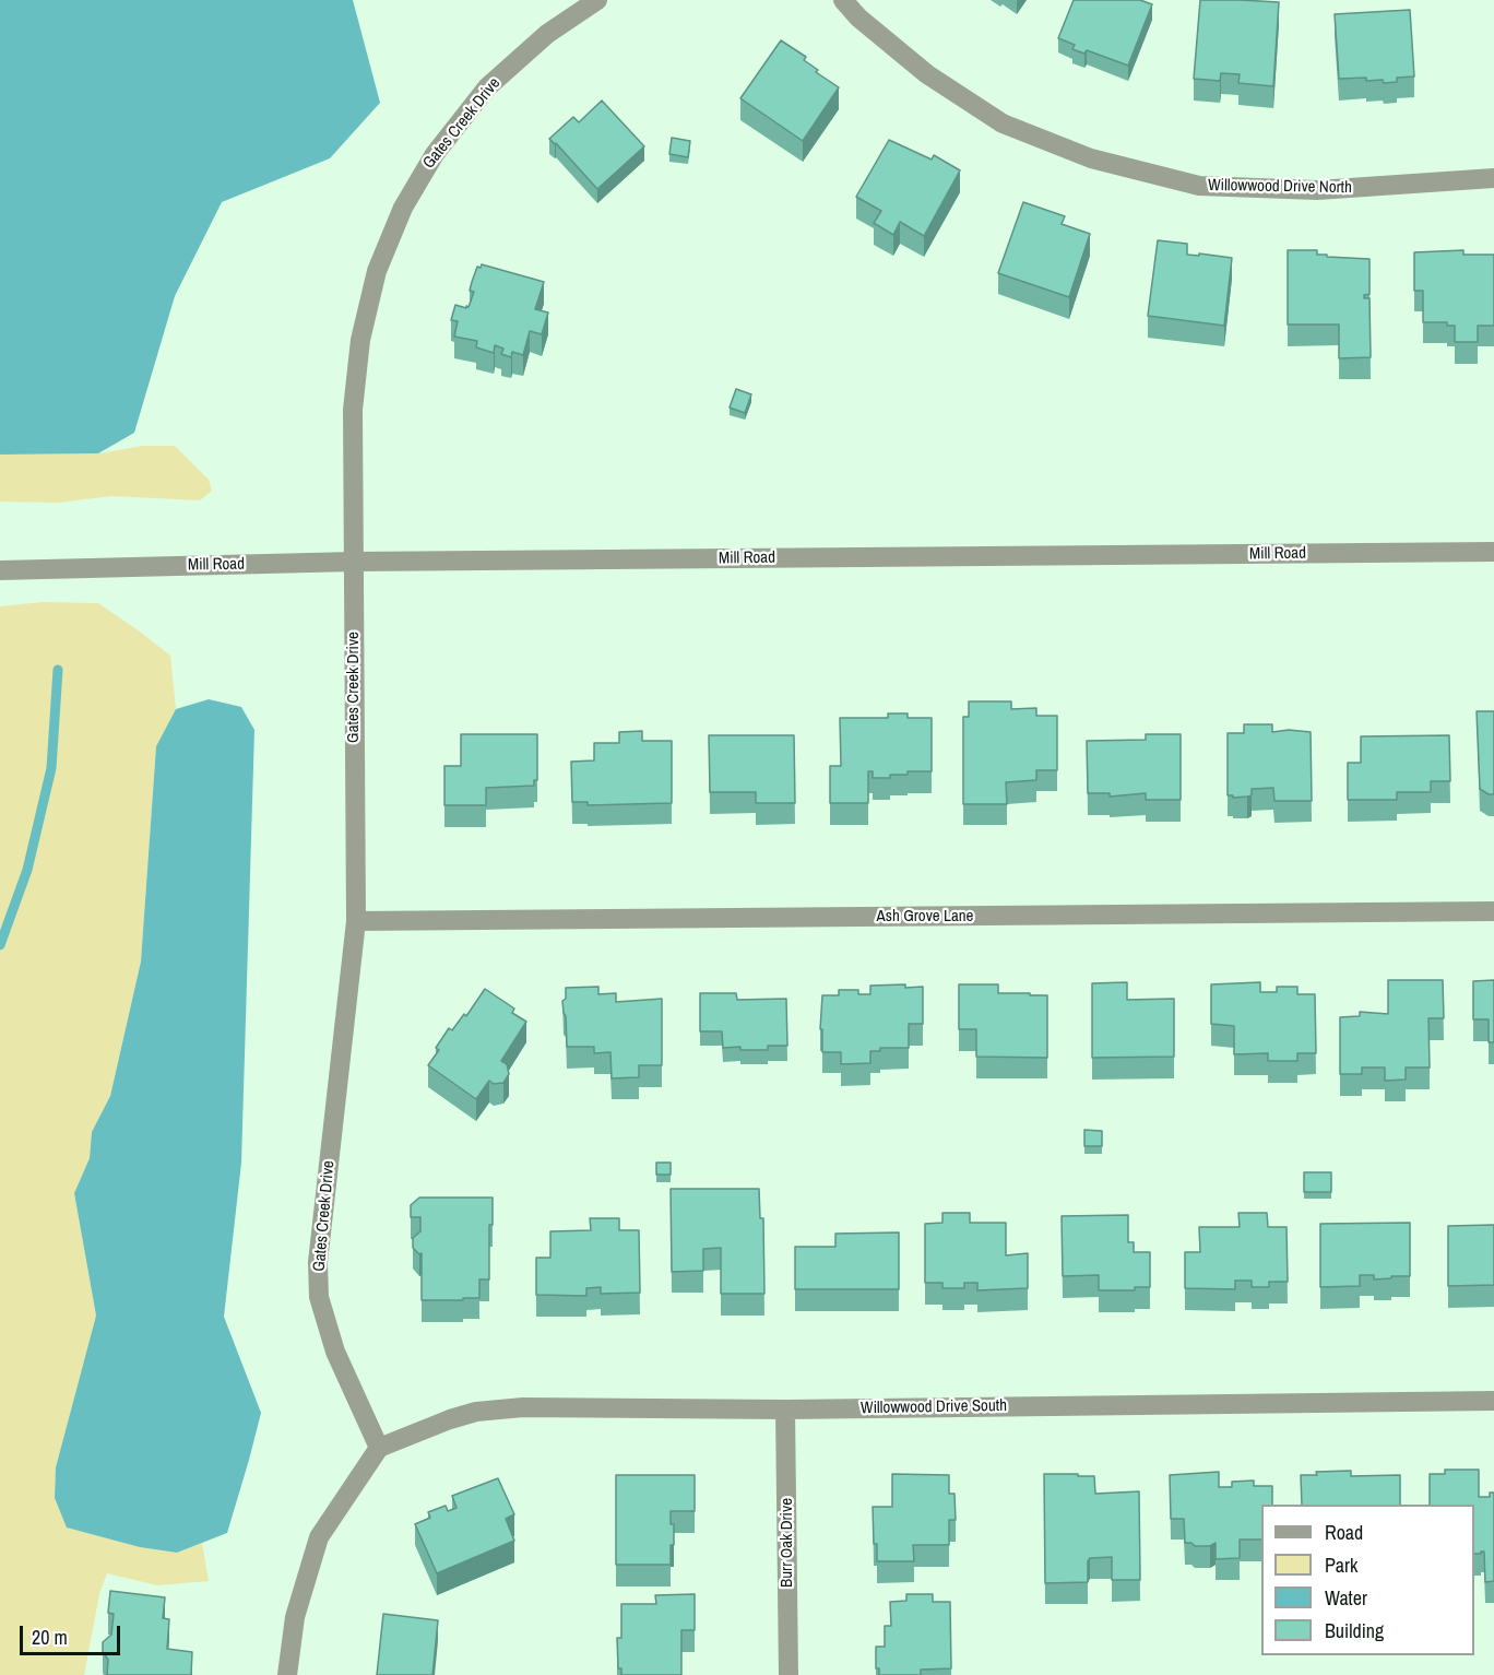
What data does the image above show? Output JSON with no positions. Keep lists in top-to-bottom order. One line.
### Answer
{"streets":{"street":["Gates Creek Drive","Willowwood Drive North","Mill Road","Ash Grove Lane","Willowwood Drive South","Burr Oak Drive"]},"crossings":[["Gates Creek Drive","Mill Road"],["Gates Creek Drive","Ash Grove Lane"],["Gates Creek Drive","Willowwood Drive South"],["Willowwood Drive South","Burr Oak Drive"]],"legend":["Road","Park","Water","Building"],"scale_bar":"20 m"}
